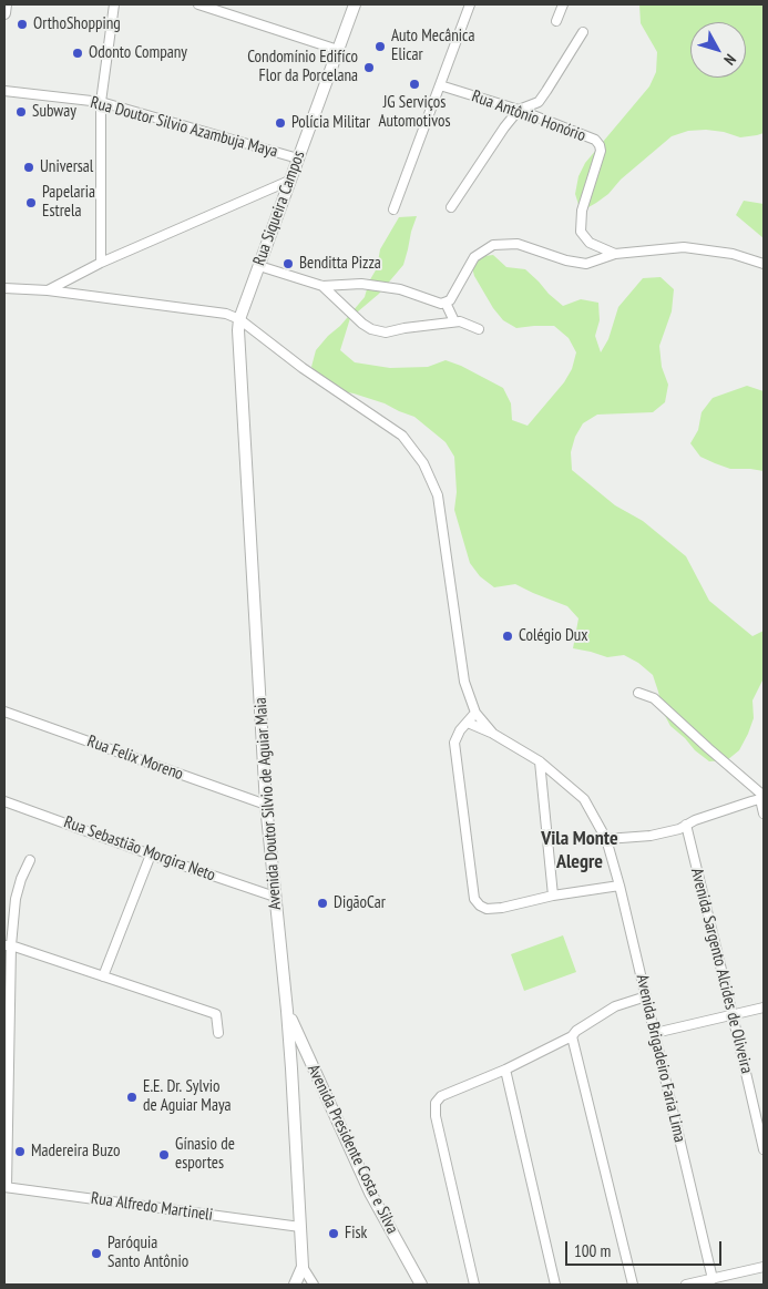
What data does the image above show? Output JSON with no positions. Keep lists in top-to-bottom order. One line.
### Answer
{"streets":{"main road":["Rua Siqueira Campos","Avenida Doutor Silvio de Aguiar Maia","Avenida Presidente Costa e Silva"],"street":["Rua Antônio Honório","Rua Doutor Silvio Azambuja Maya","Rua Felix Moreno","Rua Sebastião Morgira Neto","Avenida Sargento Alcides de Oliveira","Avenida Brigadeiro Faria Lima","Rua Alfredo Martineli"]},"crossings":[["Rua Doutor Silvio Azambuja Maya","Rua Siqueira Campos"],["Rua Siqueira Campos","Avenida Doutor Silvio de Aguiar Maia"],["Rua Felix Moreno","Avenida Doutor Silvio de Aguiar Maia"],["Avenida Doutor Silvio de Aguiar Maia","Rua Sebastião Morgira Neto"],["Avenida Doutor Silvio de Aguiar Maia","Avenida Presidente Costa e Silva"],["Avenida Doutor Silvio de Aguiar Maia","Rua Alfredo Martineli"]],"districts":["Vila Monte Alegre"],"places":["OrthoShopping","Auto Mecânica Elicar","Odonto Company","Condomínio Edifíco Flor da Porcelana","JG Serviços Automotivos","Subway","Polícia Militar","Universal","Papelaria Estrela","Benditta Pizza","Colégio Dux","DigãoCar","E.E. Dr. Sylvio de Aguiar Maya","Madereira Buzo","Gínasio de esportes","Fisk","Paróquia Santo Antônio"],"scale_bar":"100 m","north":"bottom right"}
